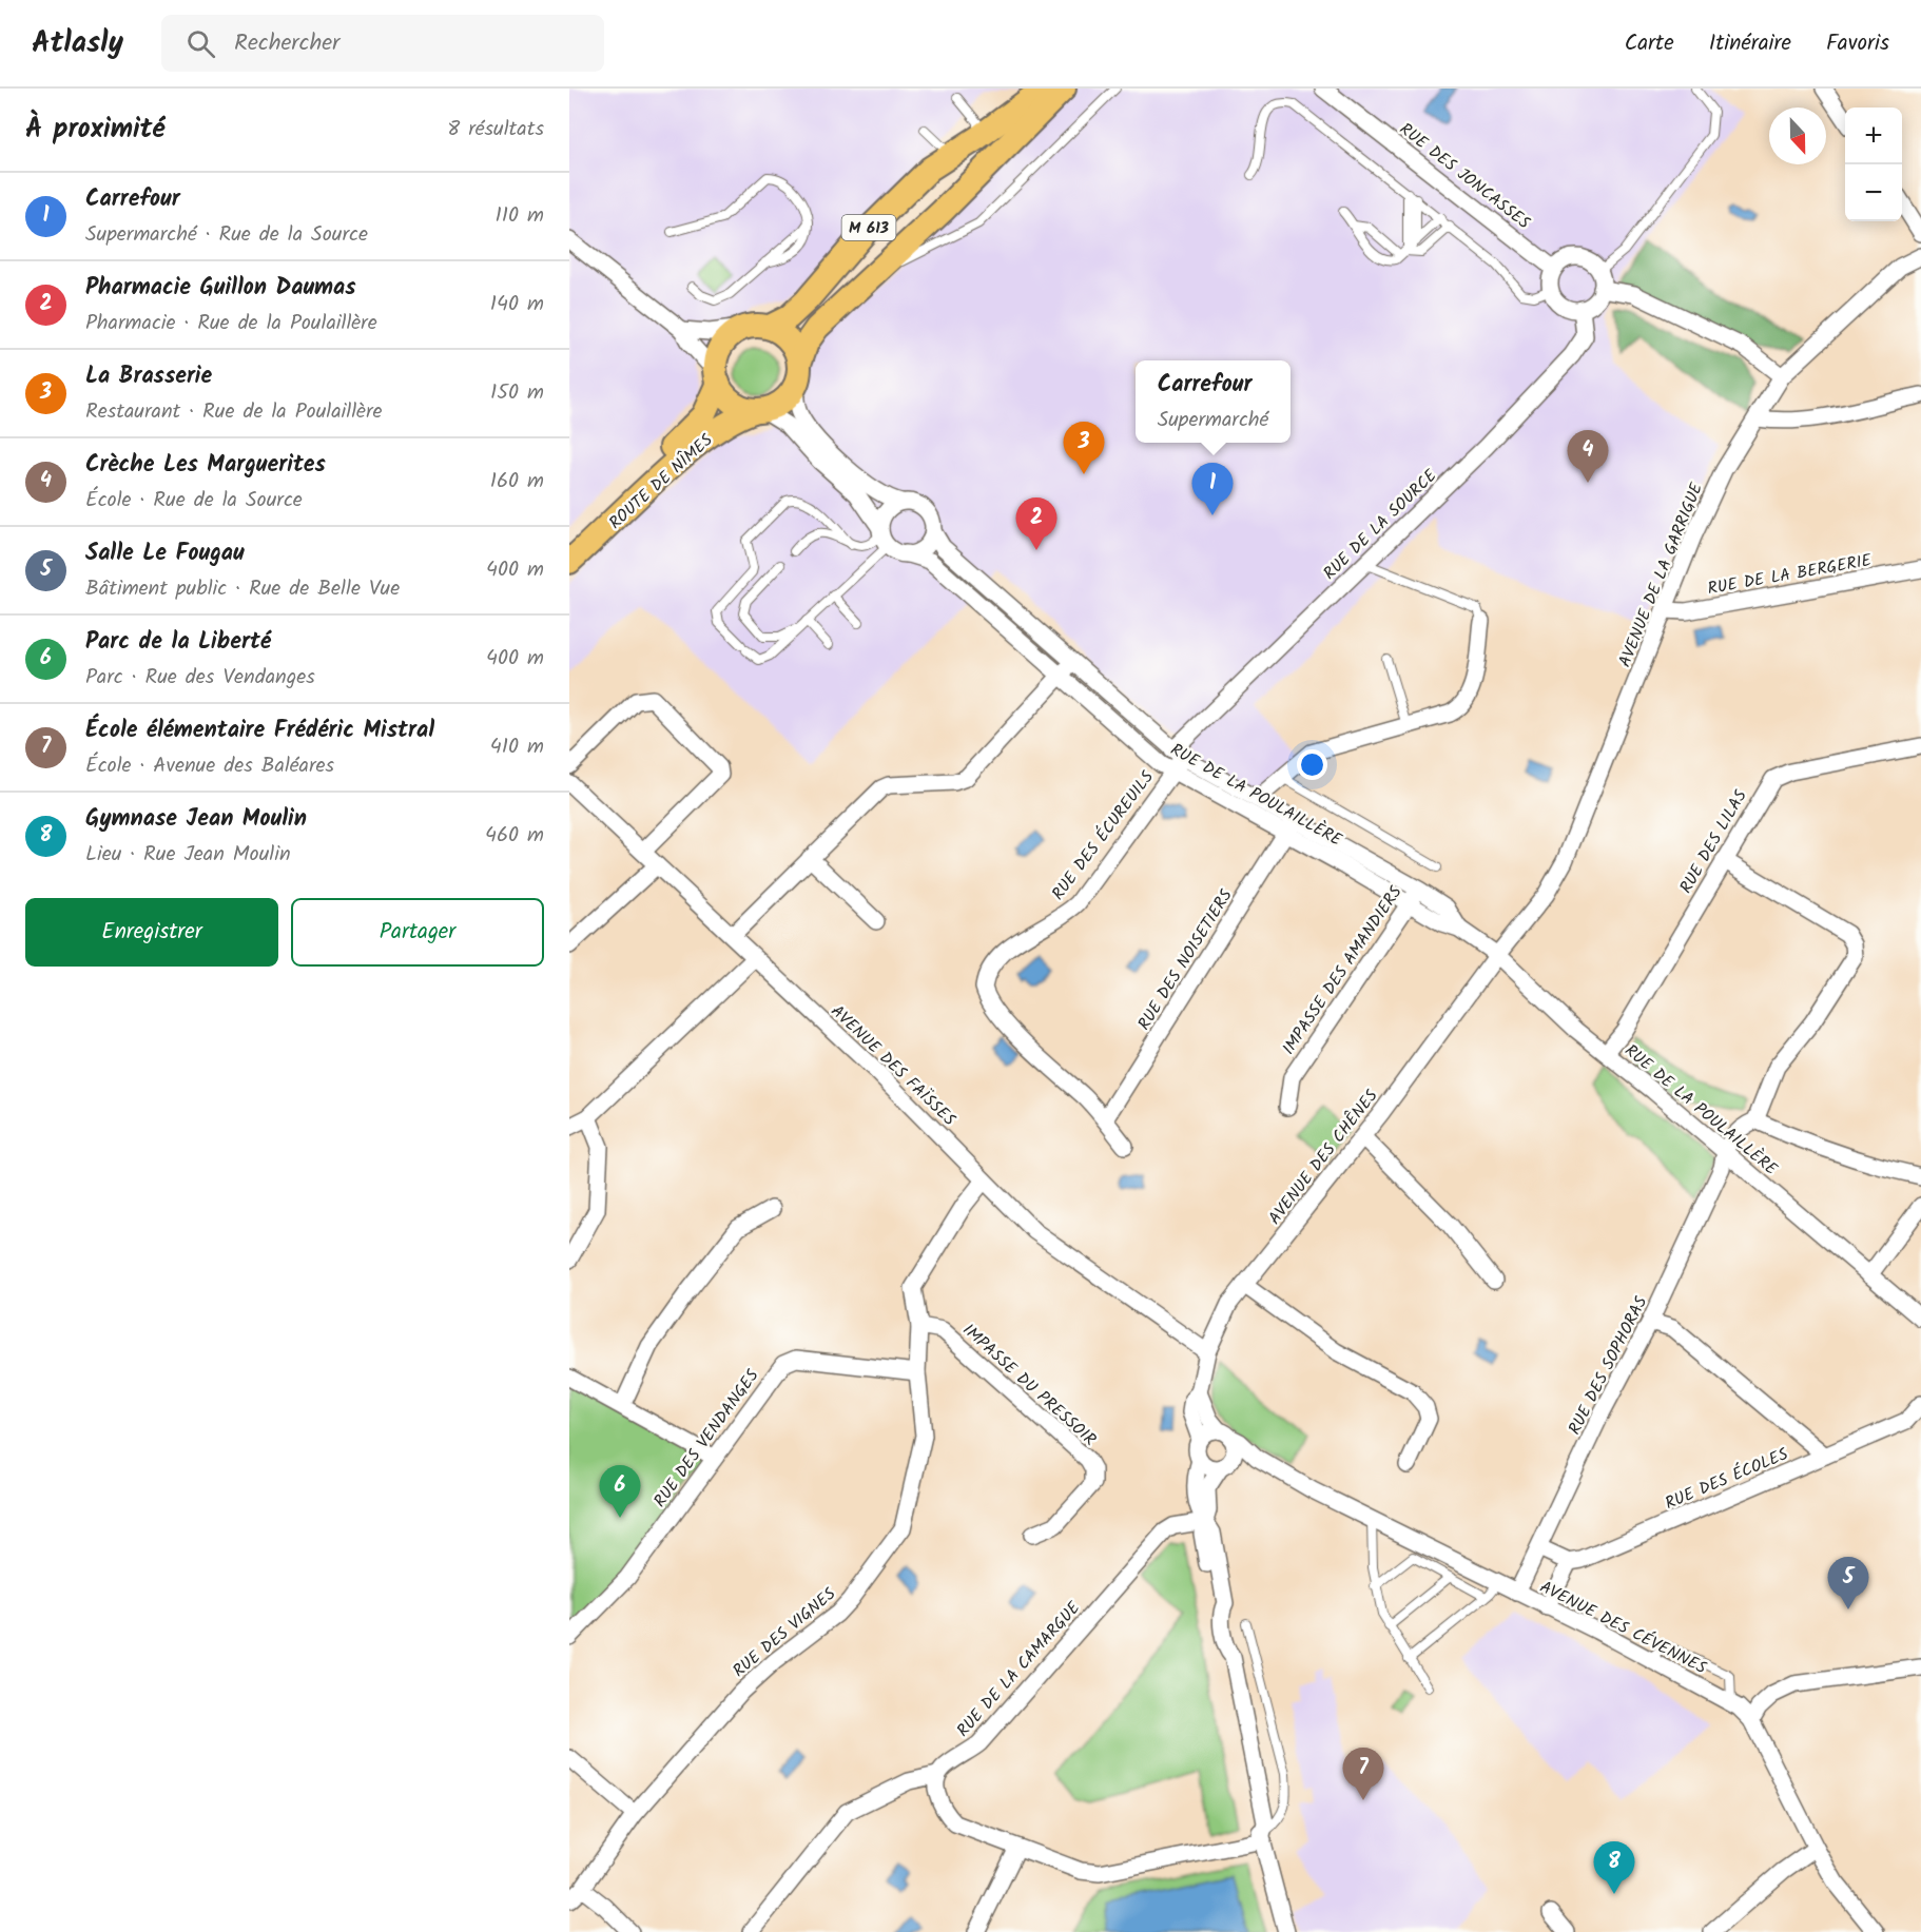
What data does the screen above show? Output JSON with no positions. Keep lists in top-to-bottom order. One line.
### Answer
{"streets":{"main road":["M 613","ROUTE DE NÎMES"],"street":["RUE DES JONCASSES","RUE DE LA SOURCE","RUE DE LA BERGERIE","AVENUE DE LA GARRIGUE","RUE DE LA POULAILLÈRE","RUE DES ÉCUREUILS","RUE DES LILAS","RUE DES NOISETIERS","IMPASSE DES AMANDIERS","AVENUE DES FAÏSSES","AVENUE DES CHÊNES","RUE DES SOPHORAS","IMPASSE DU PRESSOIR","RUE DES VENDANGES","RUE DES ÉCOLES","AVENUE DES CÉVENNES","RUE DES VIGNES","RUE DE LA CAMARGUE"]},"crossings":[["RUE DES JONCASSES","RUE DE LA SOURCE"],["M 613","ROUTE DE NÎMES"],["M 613","RUE DE LA POULAILLÈRE"],["ROUTE DE NÎMES","RUE DE LA POULAILLÈRE"],["RUE DE LA SOURCE","RUE DE LA POULAILLÈRE"],["RUE DE LA SOURCE","RUE DES ÉCUREUILS"],["RUE DE LA BERGERIE","AVENUE DE LA GARRIGUE"],["AVENUE DE LA GARRIGUE","RUE DE LA POULAILLÈRE"],["AVENUE DE LA GARRIGUE","AVENUE DES CHÊNES"],["RUE DE LA POULAILLÈRE","RUE DES ÉCUREUILS"],["RUE DE LA POULAILLÈRE","RUE DES LILAS"],["RUE DE LA POULAILLÈRE","RUE DES NOISETIERS"],["RUE DE LA POULAILLÈRE","IMPASSE DES AMANDIERS"],["RUE DE LA POULAILLÈRE","AVENUE DES CHÊNES"],["RUE DE LA POULAILLÈRE","RUE DES SOPHORAS"],["RUE DES ÉCUREUILS","RUE DES NOISETIERS"],["AVENUE DES FAÏSSES","AVENUE DES CHÊNES"],["AVENUE DES FAÏSSES","RUE DES VIGNES"],["AVENUE DES CHÊNES","AVENUE DES CÉVENNES"],["RUE DES SOPHORAS","AVENUE DES CÉVENNES"],["IMPASSE DU PRESSOIR","RUE DES VIGNES"],["RUE DES VENDANGES","RUE DES VIGNES"]],"north":"bottom","page":{"header":"Atlasly","search":"Rechercher","nav":["Carte","Itinéraire","Favoris"],"heading":["À proximité","8 résultats"],"map_buttons":["+","−"],"list":[{"mark":"1","name":"Carrefour","note":"Supermarché · Rue de la Source","value":"110 m"},{"mark":"2","name":"Pharmacie Guillon Daumas","note":"Pharmacie · Rue de la Poulaillère","value":"140 m"},{"mark":"3","name":"La Brasserie","note":"Restaurant · Rue de la Poulaillère","value":"150 m"},{"mark":"4","name":"Crèche Les Marguerites","note":"École · Rue de la Source","value":"160 m"},{"mark":"5","name":"Salle Le Fougau","note":"Bâtiment public · Rue de Belle Vue","value":"400 m"},{"mark":"6","name":"Parc de la Liberté","note":"Parc · Rue des Vendanges","value":"400 m"},{"mark":"7","name":"École élémentaire Frédéric Mistral","note":"École · Avenue des Baléares","value":"410 m"},{"mark":"8","name":"Gymnase Jean Moulin","note":"Lieu · Rue Jean Moulin","value":"460 m"}],"popup":["Carrefour","Supermarché"],"pins":["3","4","1","2","6","5","7","8"],"buttons":["Enregistrer","Partager"]}}
